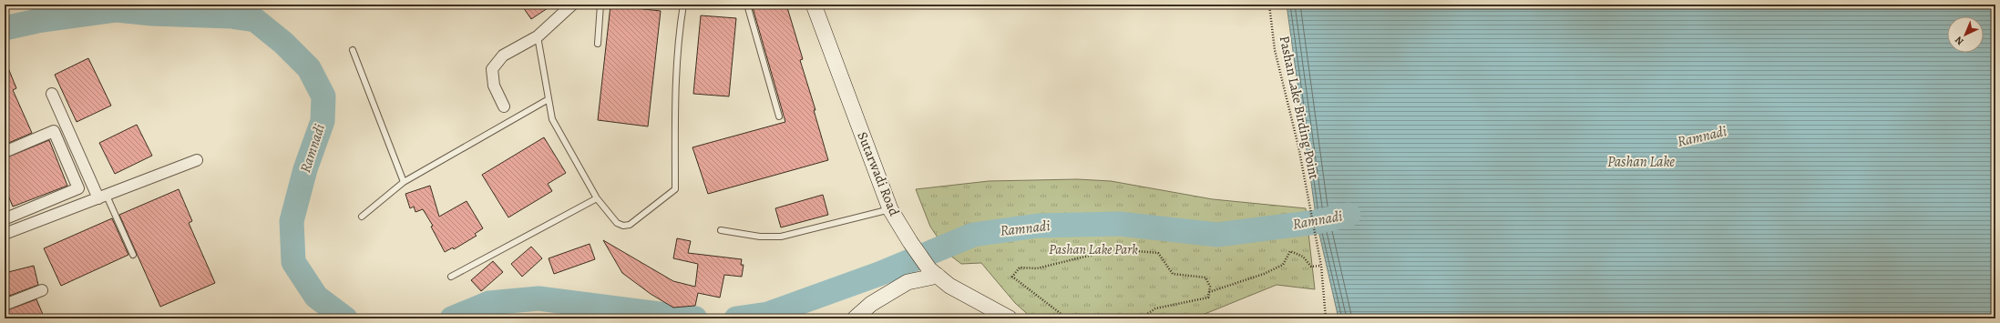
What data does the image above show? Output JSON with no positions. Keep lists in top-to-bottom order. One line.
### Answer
{"streets":{"street":["Sutarwadi Road"],"path":["Pashan Lake Birding Point"]},"water":["Ramnadi","Pashan Lake"],"parks":["Pashan Lake Park"],"north":"bottom left"}
